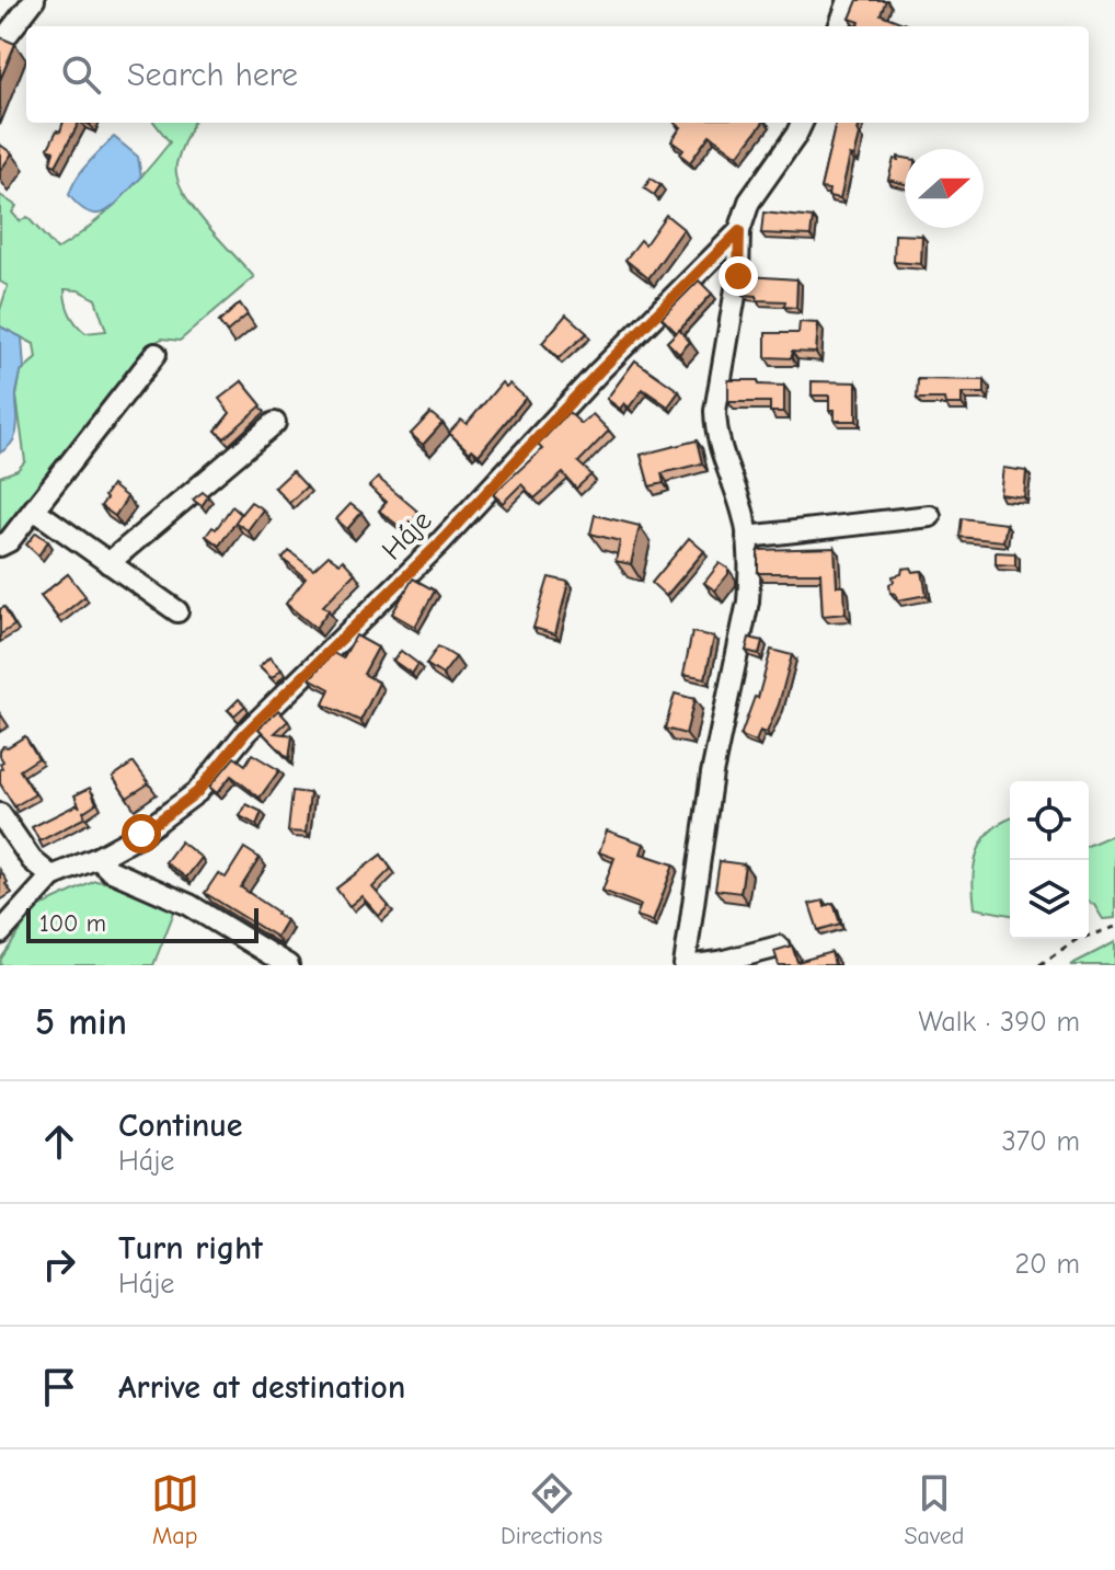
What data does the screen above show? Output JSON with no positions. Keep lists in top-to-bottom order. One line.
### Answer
{"streets":{"street":["Háje"]},"scale_bar":"100 m","north":"right","page":{"search":"Search here","scale":"100 m","heading":["5 min","Walk · 390 m"],"list":[["Continue","Háje","370 m"],["Turn right","Háje","20 m"],"Arrive at destination"],"nav":["Map","Directions","Saved"]}}
